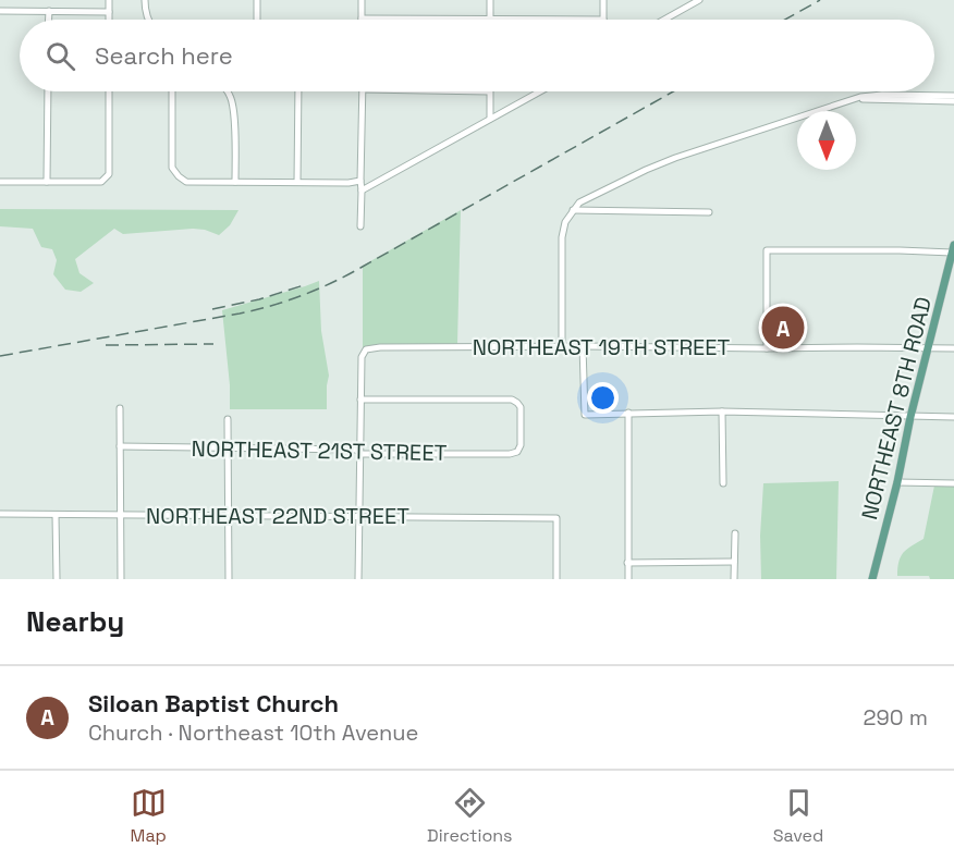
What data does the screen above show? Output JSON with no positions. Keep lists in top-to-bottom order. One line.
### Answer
{"streets":{"main road":["NORTHEAST 8TH ROAD"],"street":["NORTHEAST 19TH STREET","NORTHEAST 21ST STREET","NORTHEAST 22ND STREET"]},"crossings":[["NORTHEAST 19TH STREET","NORTHEAST 8TH ROAD"],["NORTHEAST 19TH STREET","NORTHEAST 21ST STREET"]],"north":"bottom","page":{"search":"Search here","pins":"A","heading":"Nearby","list":[{"mark":"A","name":"Siloan Baptist Church","note":"Church · Northeast 10th Avenue","value":"290 m"}],"nav":["Map","Directions","Saved"]}}
